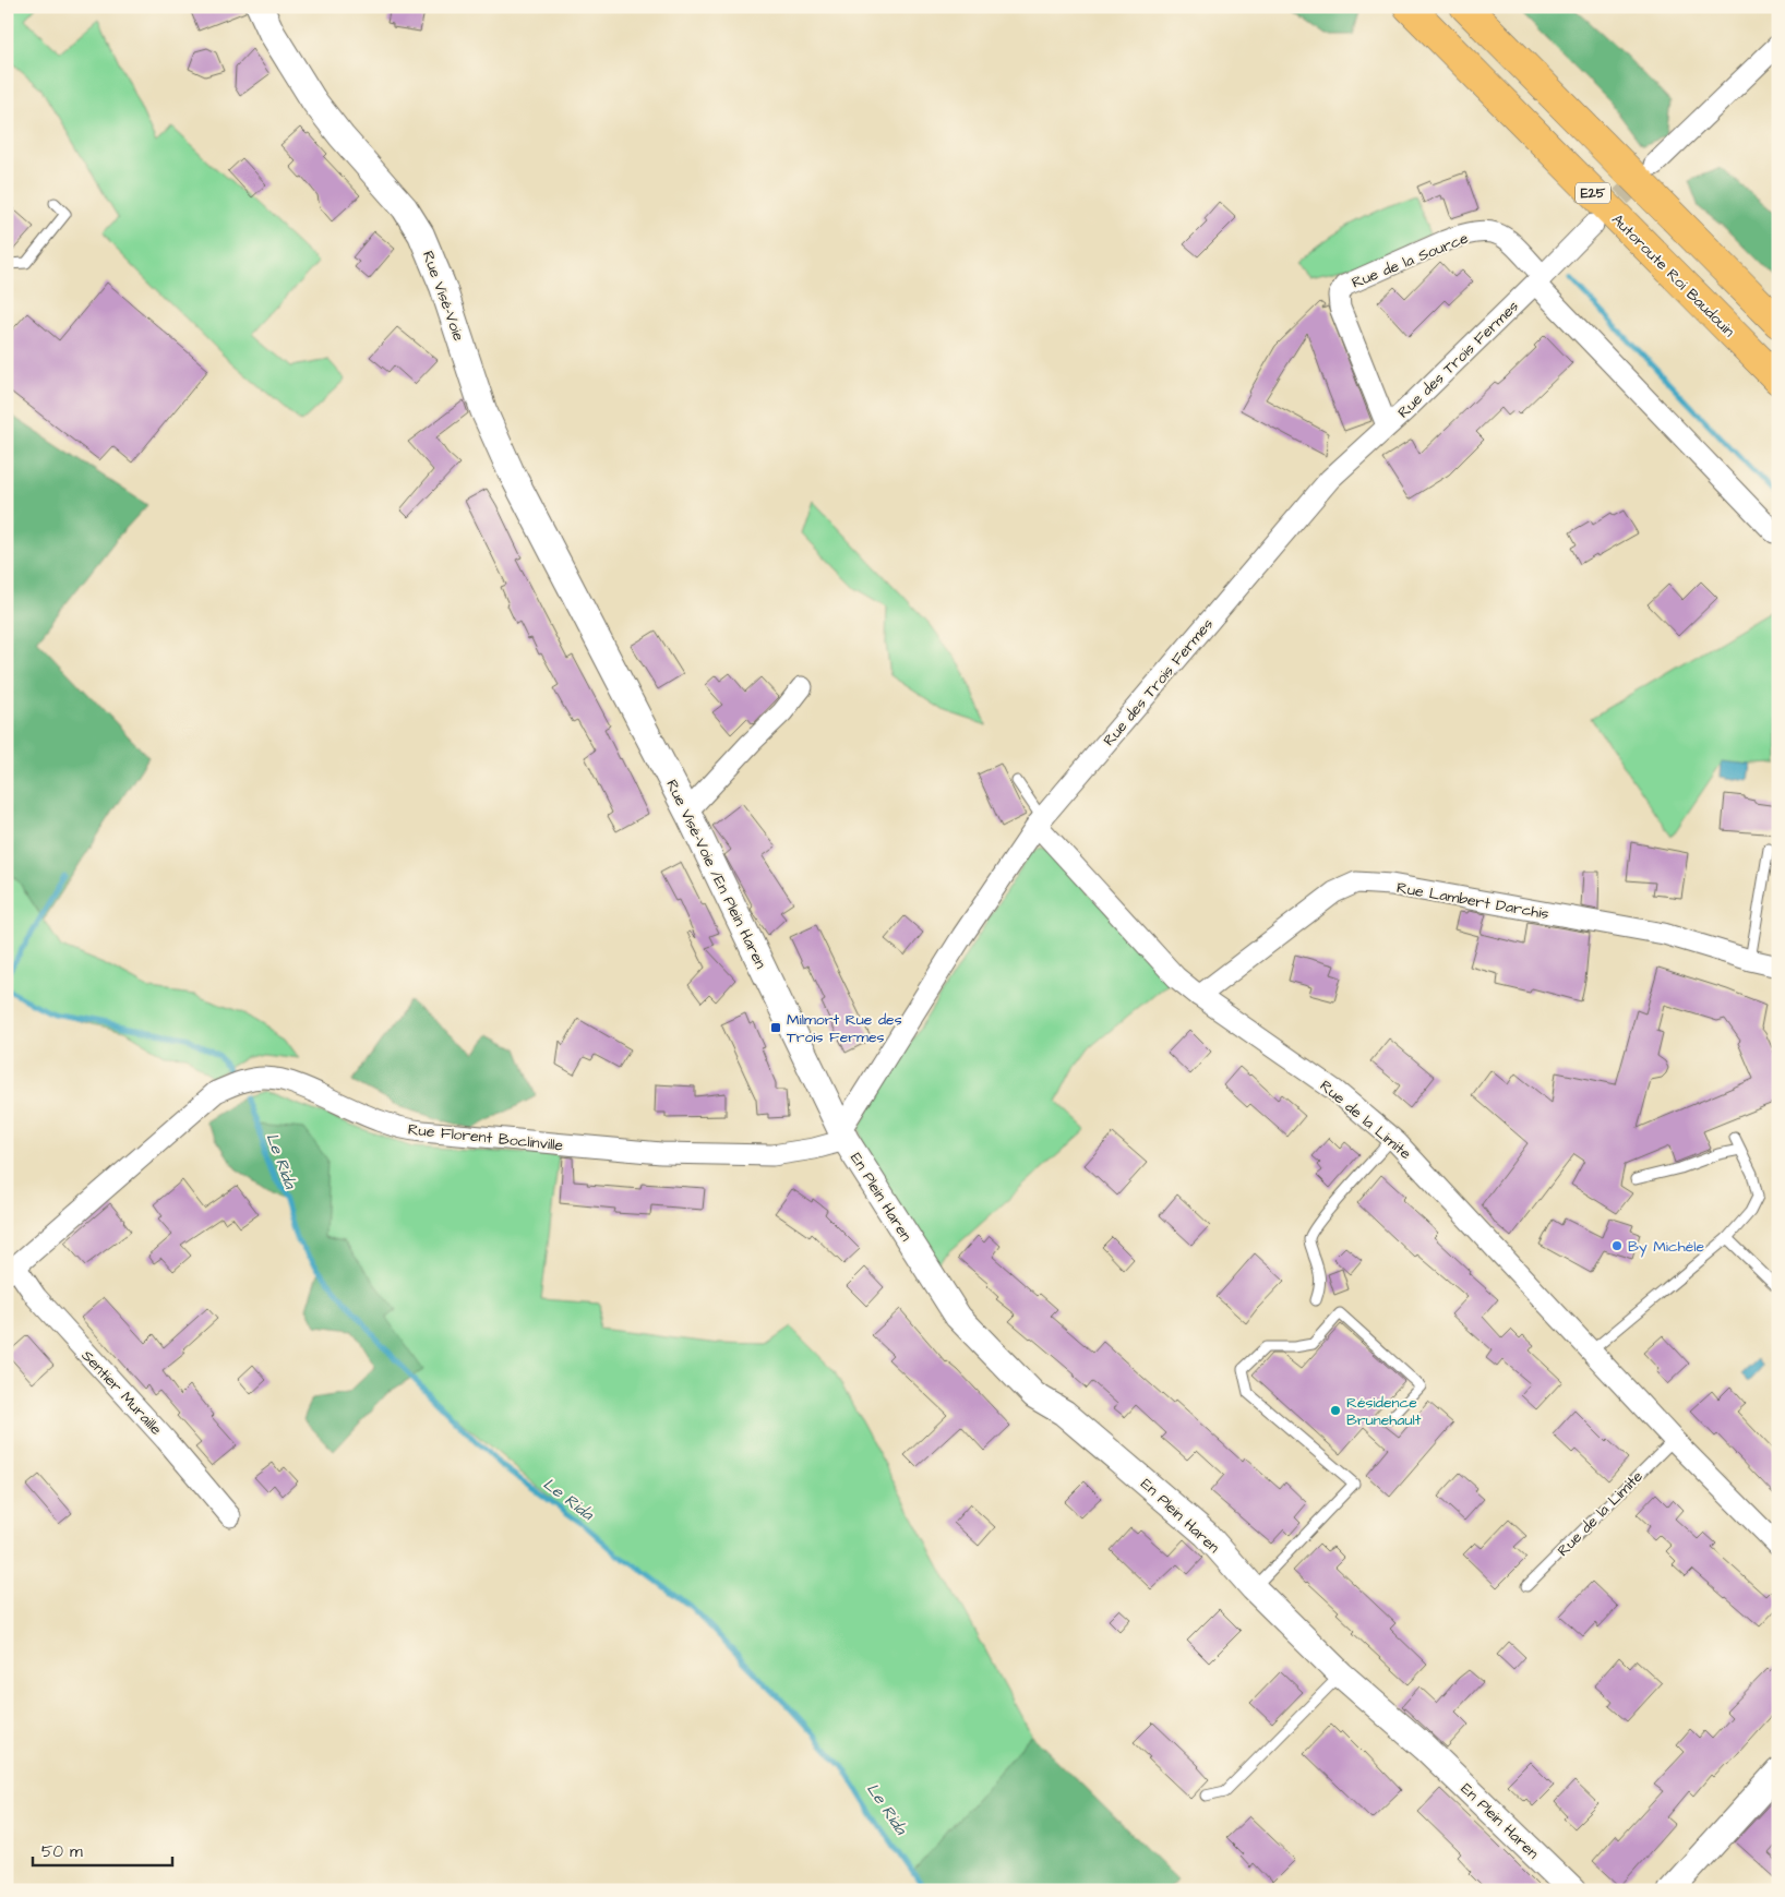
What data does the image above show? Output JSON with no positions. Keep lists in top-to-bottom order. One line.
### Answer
{"streets":{"highway":["E25","Autoroute Roi Baudouin"],"street":["Rue de la Source","Rue Visé-Voie","Rue des Trois Fermes","Rue Visé-Voie /En Plein Haren","Rue Lambert Darchis","Rue de la Limite","Rue Florent Boclinville","En Plein Haren","Sentier Muraille"]},"crossings":[["Rue de la Source","Rue des Trois Fermes"],["Rue Visé-Voie","Rue Visé-Voie /En Plein Haren"],["Rue des Trois Fermes","Rue Visé-Voie /En Plein Haren"],["Rue des Trois Fermes","Rue de la Limite"],["Rue des Trois Fermes","Rue Florent Boclinville"],["Rue des Trois Fermes","En Plein Haren"],["Rue Visé-Voie /En Plein Haren","Rue Florent Boclinville"],["Rue Visé-Voie /En Plein Haren","En Plein Haren"],["Rue Lambert Darchis","Rue de la Limite"],["Rue Florent Boclinville","En Plein Haren"],["Rue Florent Boclinville","Sentier Muraille"]],"water":["Le Rida"],"places":{"transit":["Milmort Rue des Trois Fermes"],"other":["By Michèle","Résidence Brunehault"]},"scale_bar":"50 m"}
